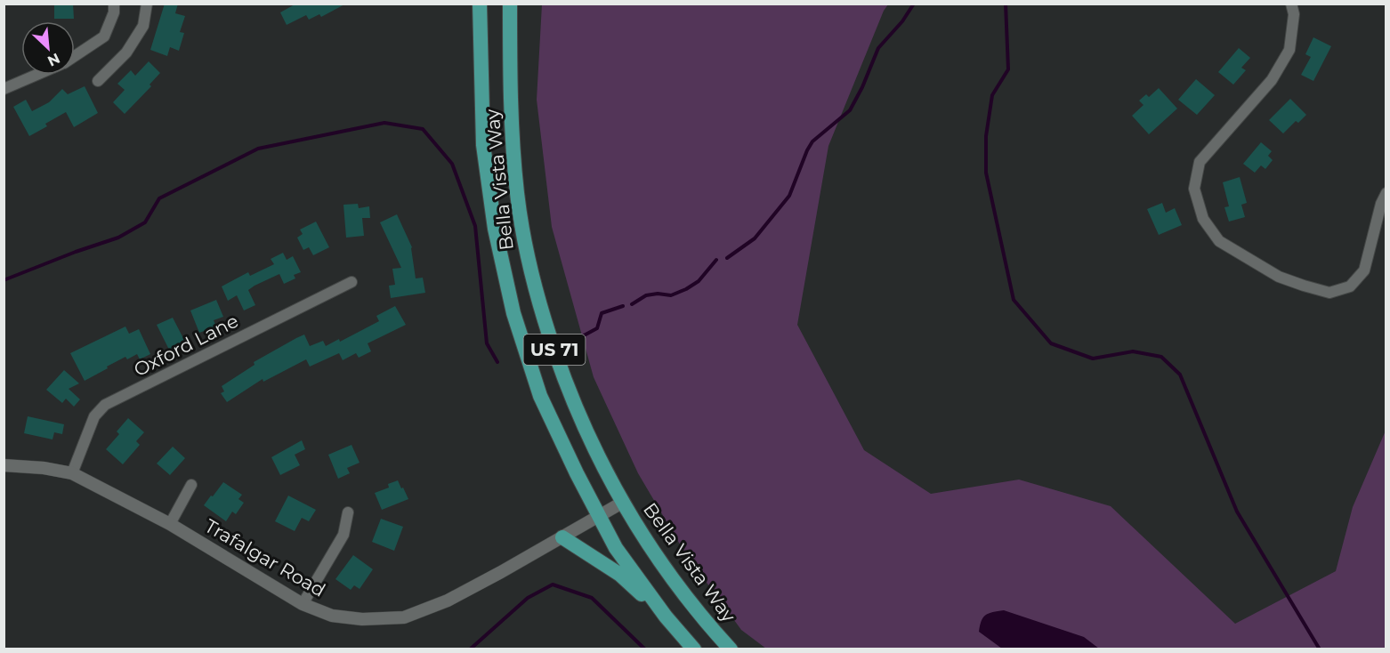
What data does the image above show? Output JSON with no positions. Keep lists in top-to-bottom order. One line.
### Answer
{"streets":{"main road":["Bella Vista Way","US 71"],"street":["Oxford Lane","Trafalgar Road"]},"crossings":[["Bella Vista Way","Trafalgar Road"],["Oxford Lane","Trafalgar Road"]],"north":"bottom right"}
